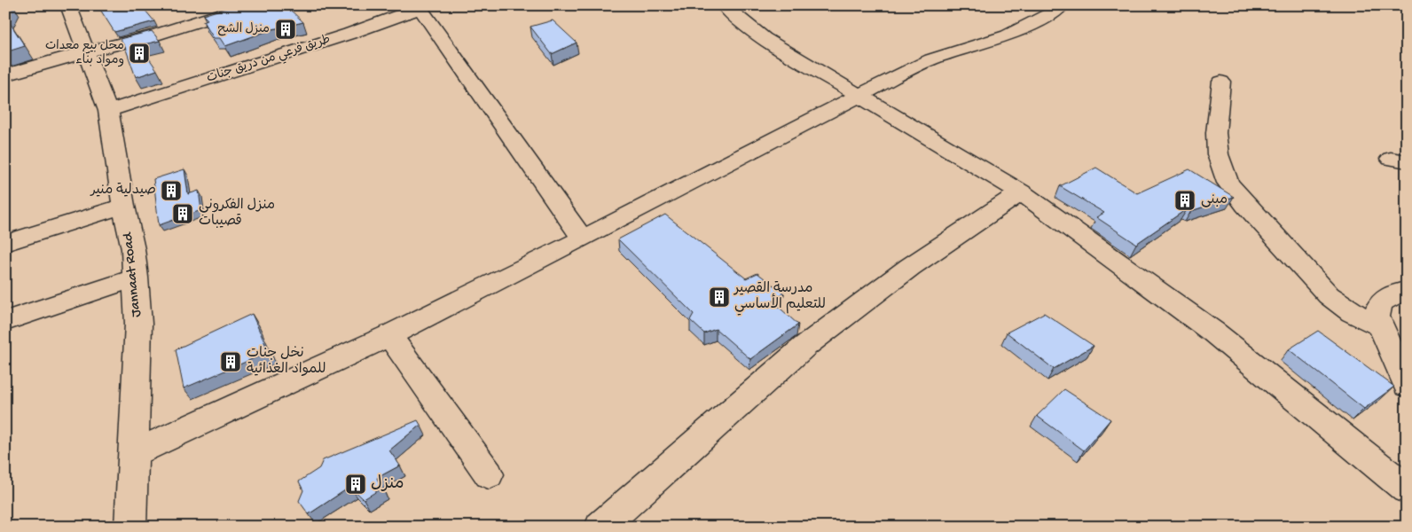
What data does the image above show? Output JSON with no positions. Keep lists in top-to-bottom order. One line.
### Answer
{"streets":{"street":["طريق فرعي من دريق جنات","Jannaat Road"]},"crossings":[["طريق فرعي من دريق جنات","Jannaat Road"]],"places":{"building":["منزل الشح","محل بيع معدات ومواد بناء","صيدلية منير","مبنى","منزل الفكروني قصيبات","مدرسة القصير للتعليم الأساسي","نخل جنات للمواد الغذائية","منزل"]}}
